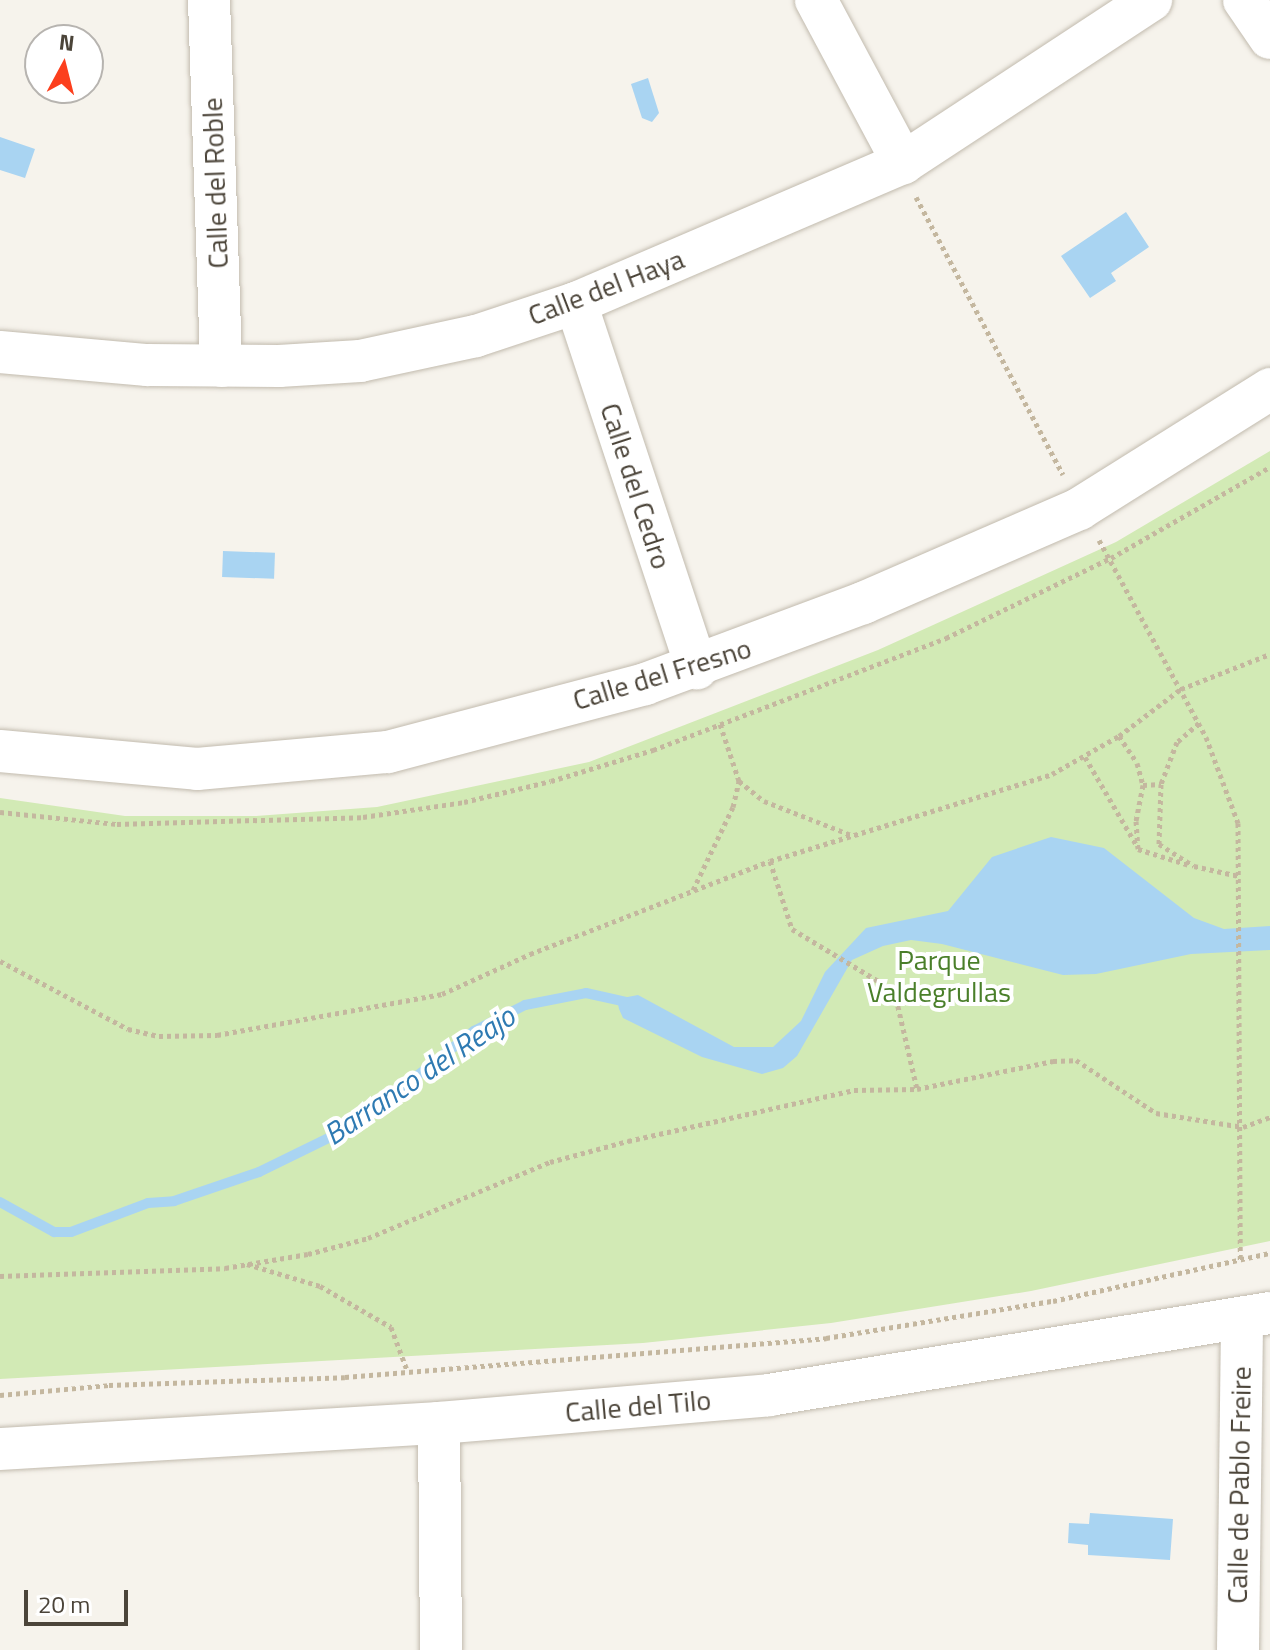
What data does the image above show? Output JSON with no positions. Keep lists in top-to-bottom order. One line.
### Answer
{"streets":{"street":["Calle del Roble","Calle del Haya","Calle del Cedro","Calle del Fresno","Calle del Tilo","Calle de Pablo Freire"]},"crossings":[["Calle del Roble","Calle del Haya"],["Calle del Haya","Calle del Cedro"],["Calle del Cedro","Calle del Fresno"],["Calle del Tilo","Calle de Pablo Freire"]],"water":["Barranco del Reajo"],"parks":["Parque Valdegrullas"],"scale_bar":"20 m","north":"top"}
